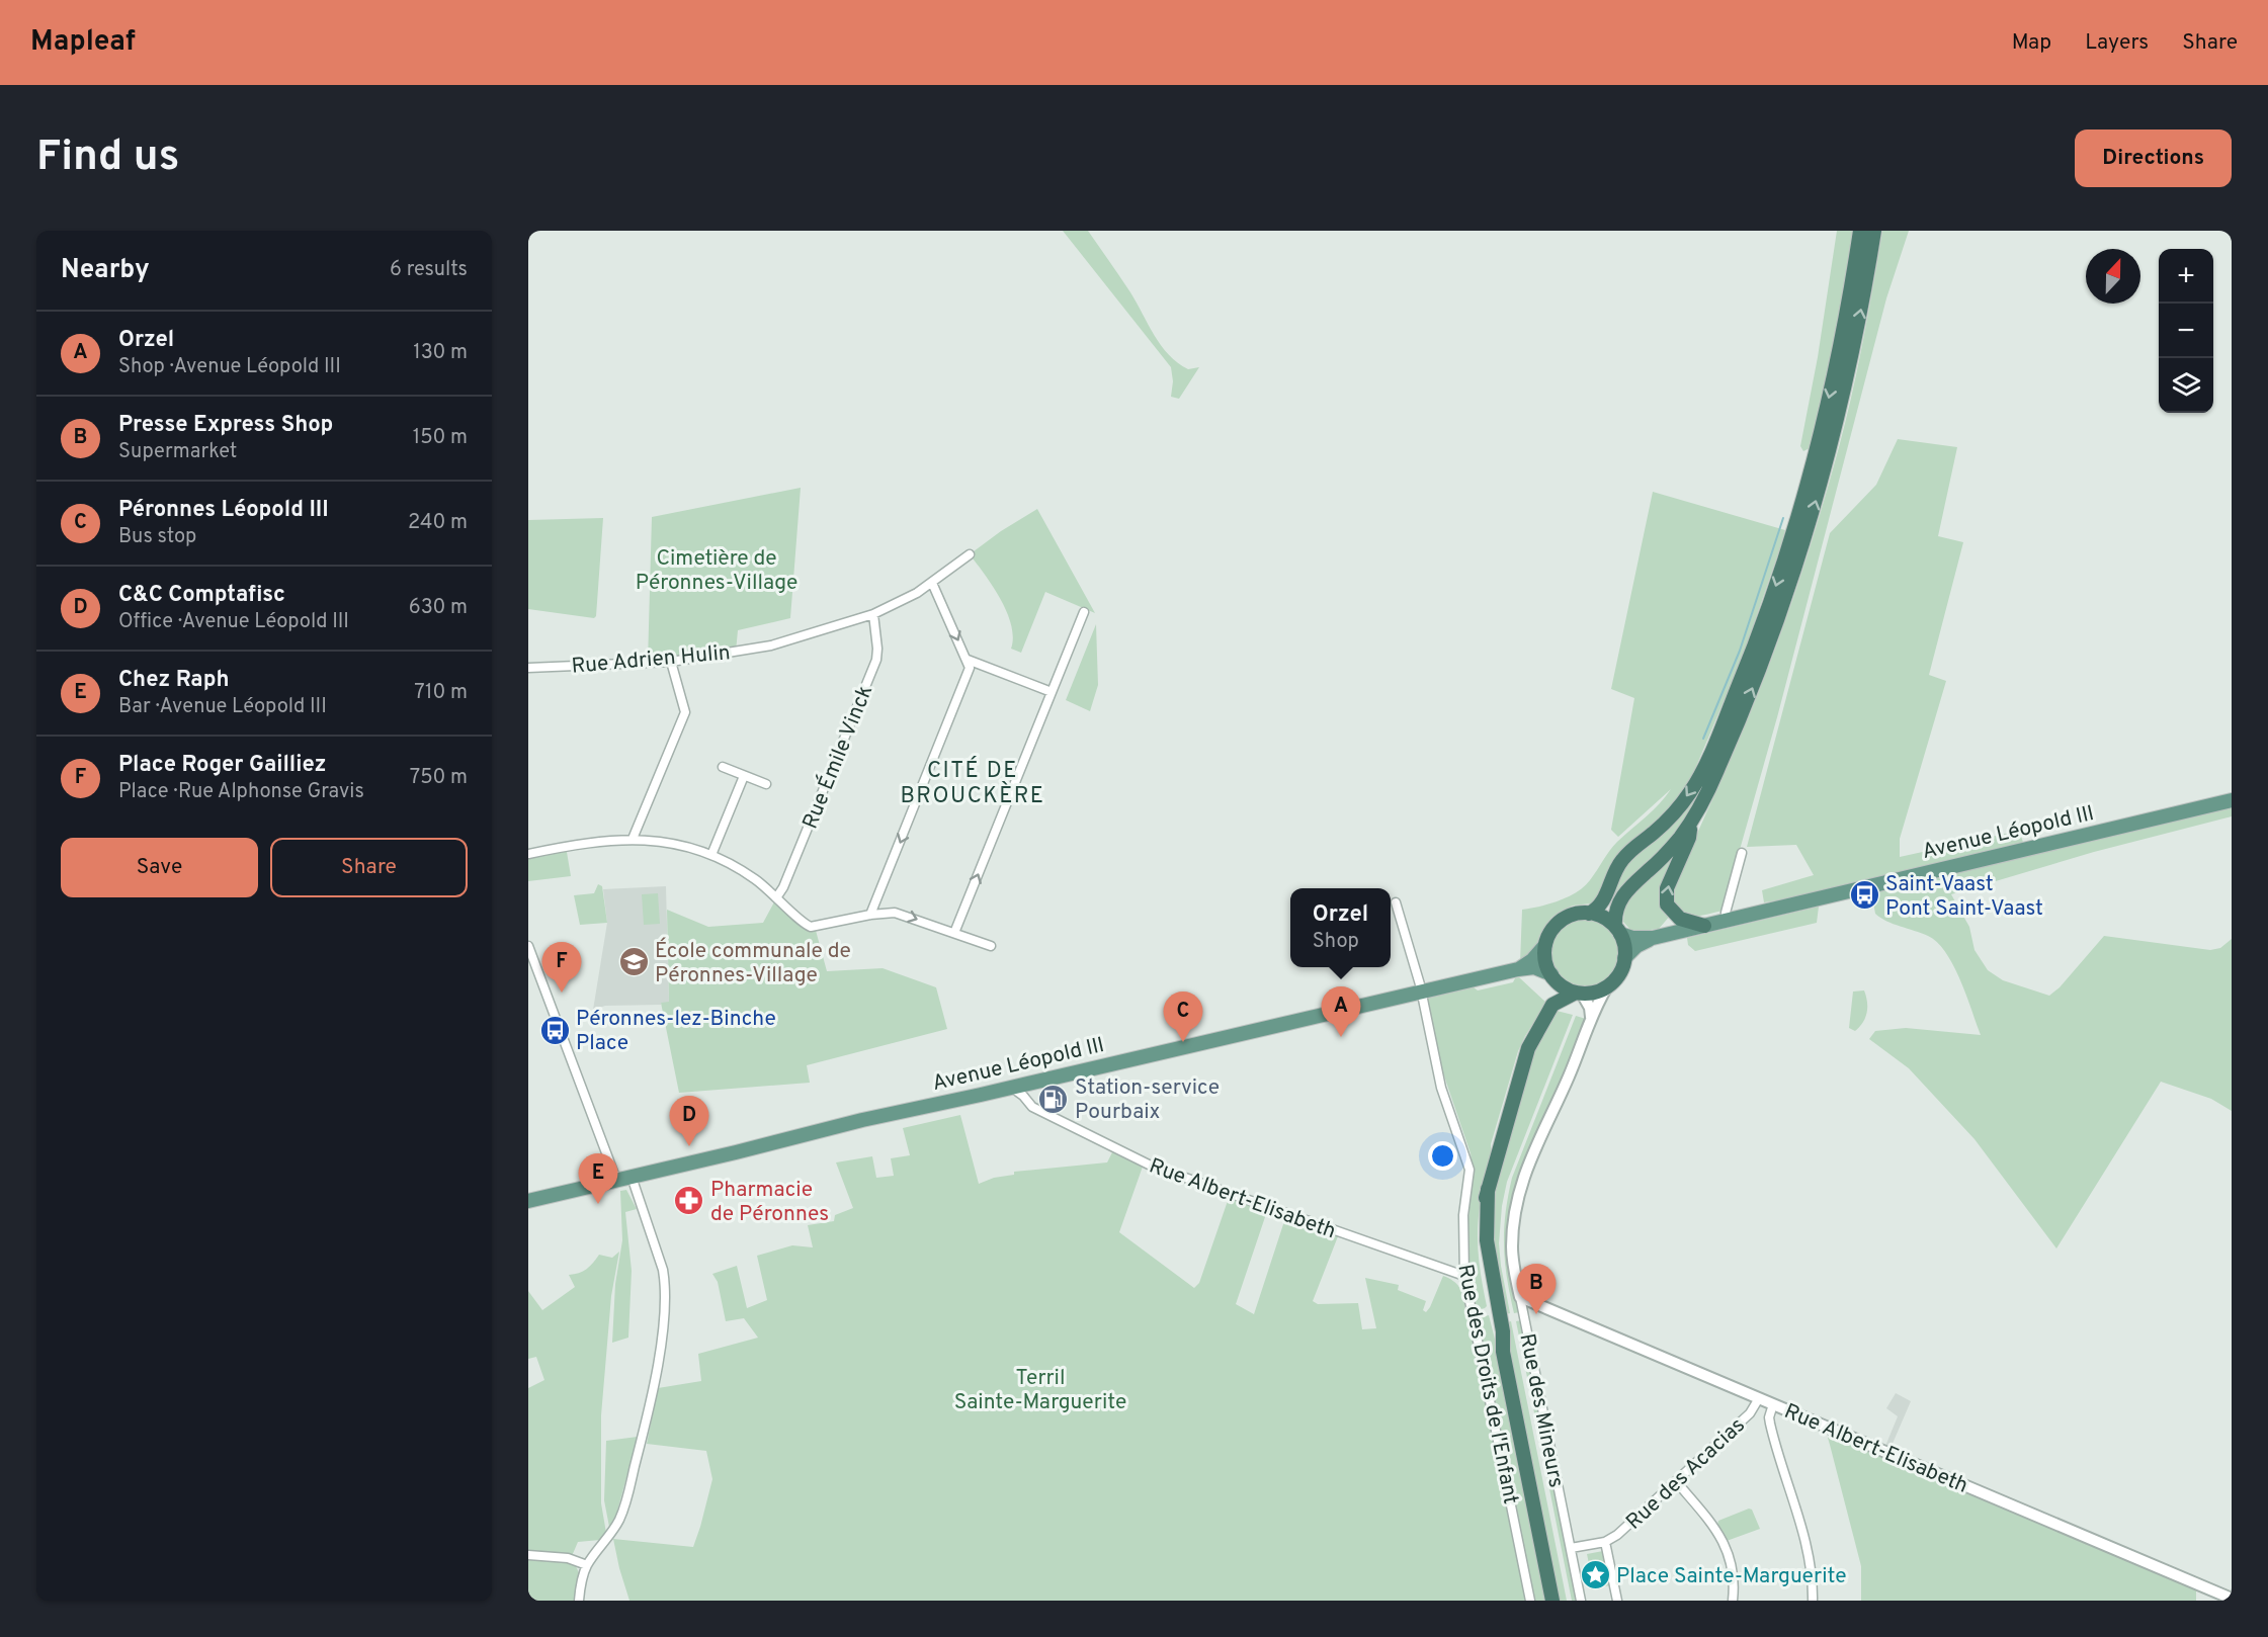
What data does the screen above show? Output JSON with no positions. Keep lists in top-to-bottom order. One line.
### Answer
{"streets":{"main road":["Avenue Léopold III"],"street":["Rue Adrien Hulin","Rue Émile Vinck","Rue Albert-Elisabeth","Rue des Droits de l'Enfant","Rue des Mineurs","Rue des Acacias"]},"crossings":[["Rue Adrien Hulin","Rue Émile Vinck"],["Avenue Léopold III","Rue Albert-Elisabeth"],["Avenue Léopold III","Rue des Droits de l'Enfant"],["Avenue Léopold III","Rue des Mineurs"],["Rue Albert-Elisabeth","Rue des Droits de l'Enfant"],["Rue Albert-Elisabeth","Rue des Mineurs"],["Rue Albert-Elisabeth","Rue des Acacias"]],"districts":["CITÉ DE BROUCKÈRE"],"parks":["Cimetière de Péronnes-Village","Terril Sainte-Marguerite"],"places":{"bus stop":["Saint-Vaast Pont Saint-Vaast","Péronnes-lez-Binche Place"],"school or university":["École communale de Péronnes-Village"],"fuel station":["Station-service Pourbaix"],"pharmacy":["Pharmacie de Péronnes"],"place":["Place Sainte-Marguerite"]},"north":"top","page":{"header":"Mapleaf","nav":["Map","Layers","Share"],"buttons":["Directions",["Save","Share"]],"title":"Find us","heading":["Nearby","6 results"],"map_buttons":["+","−"],"list":[{"mark":"A","name":"Orzel","note":"Shop · Avenue Léopold III","value":"130 m"},{"mark":"B","name":"Presse Express Shop","note":"Supermarket","value":"150 m"},{"mark":"C","name":"Péronnes Léopold III","note":"Bus stop","value":"240 m"},{"mark":"D","name":"C&C Comptafisc","note":"Office · Avenue Léopold III","value":"630 m"},{"mark":"E","name":"Chez Raph","note":"Bar · Avenue Léopold III","value":"710 m"},{"mark":"F","name":"Place Roger Gailliez","note":"Place · Rue Alphonse Gravis","value":"750 m"}],"popup":["Orzel","Shop"],"pins":["F","A","C","D","E","B"]}}
